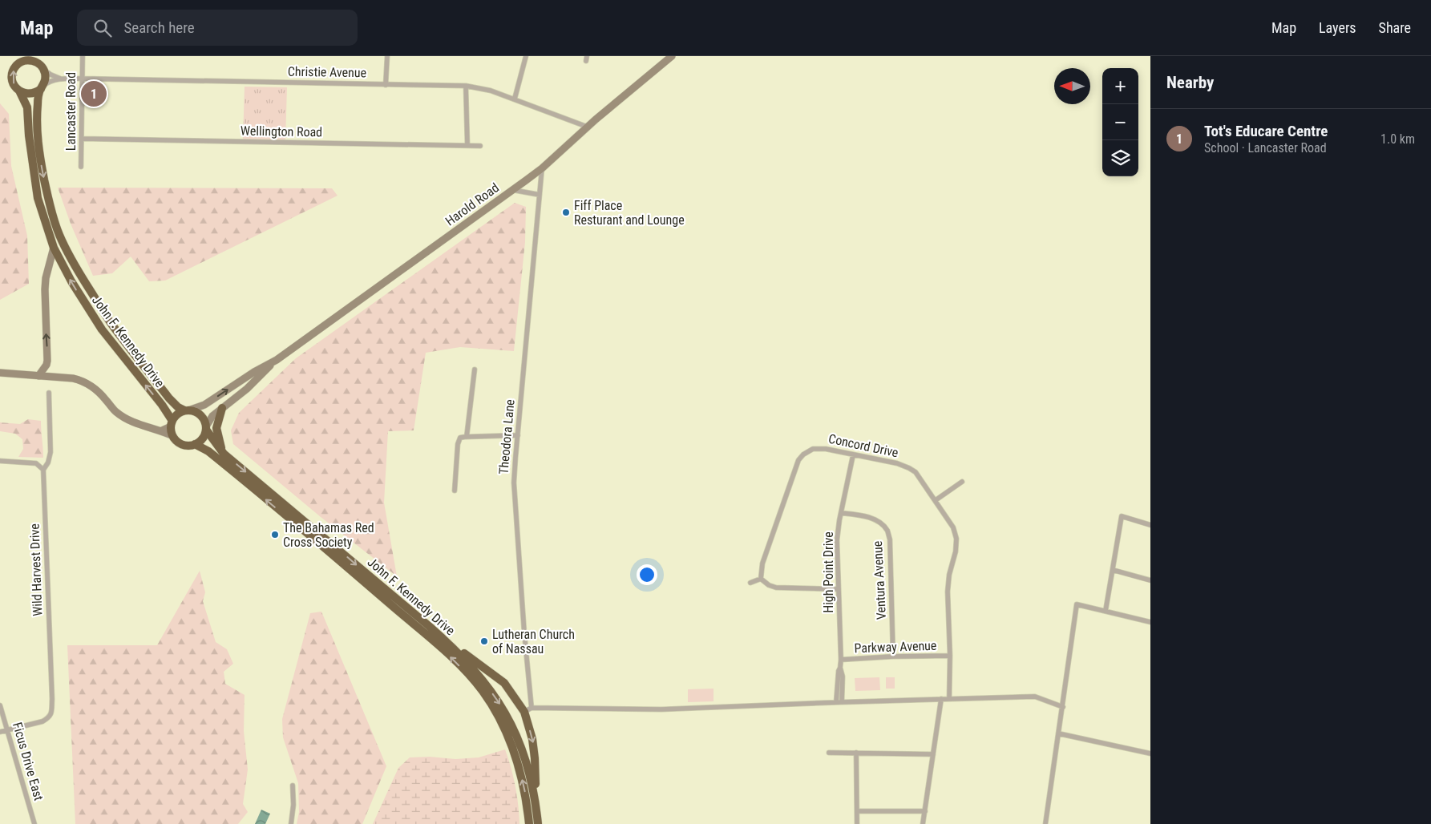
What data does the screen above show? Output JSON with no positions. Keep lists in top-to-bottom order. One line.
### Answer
{"streets":{"highway":["John F. Kennedy Drive"],"main road":["Harold Road"],"street":["Christie Avenue","Lancaster Road","Wellington Road","Theodora Lane","Concord Drive","Wild Harvest Drive","High Point Drive","Ventura Avenue","Parkway Avenue","Ficus Drive East"]},"crossings":[["Christie Avenue","Lancaster Road"],["Christie Avenue","Harold Road"],["Christie Avenue","John F. Kennedy Drive"],["Lancaster Road","Wellington Road"],["Harold Road","John F. Kennedy Drive"],["Harold Road","Theodora Lane"],["Concord Drive","High Point Drive"],["Concord Drive","Parkway Avenue"],["Wild Harvest Drive","Ficus Drive East"],["High Point Drive","Ventura Avenue"],["High Point Drive","Parkway Avenue"],["Ventura Avenue","Parkway Avenue"]],"places":["Fiff Place Resturant and Lounge","The Bahamas Red Cross Society","Lutheran Church of Nassau"],"north":"left","page":{"header":"Map","search":"Search here","nav":["Map","Layers","Share"],"heading":"Nearby","map_buttons":["+","−"],"pins":"1","list":[{"mark":"1","name":"Tot's Educare Centre","note":"School · Lancaster Road","value":"1.0 km"}]}}
